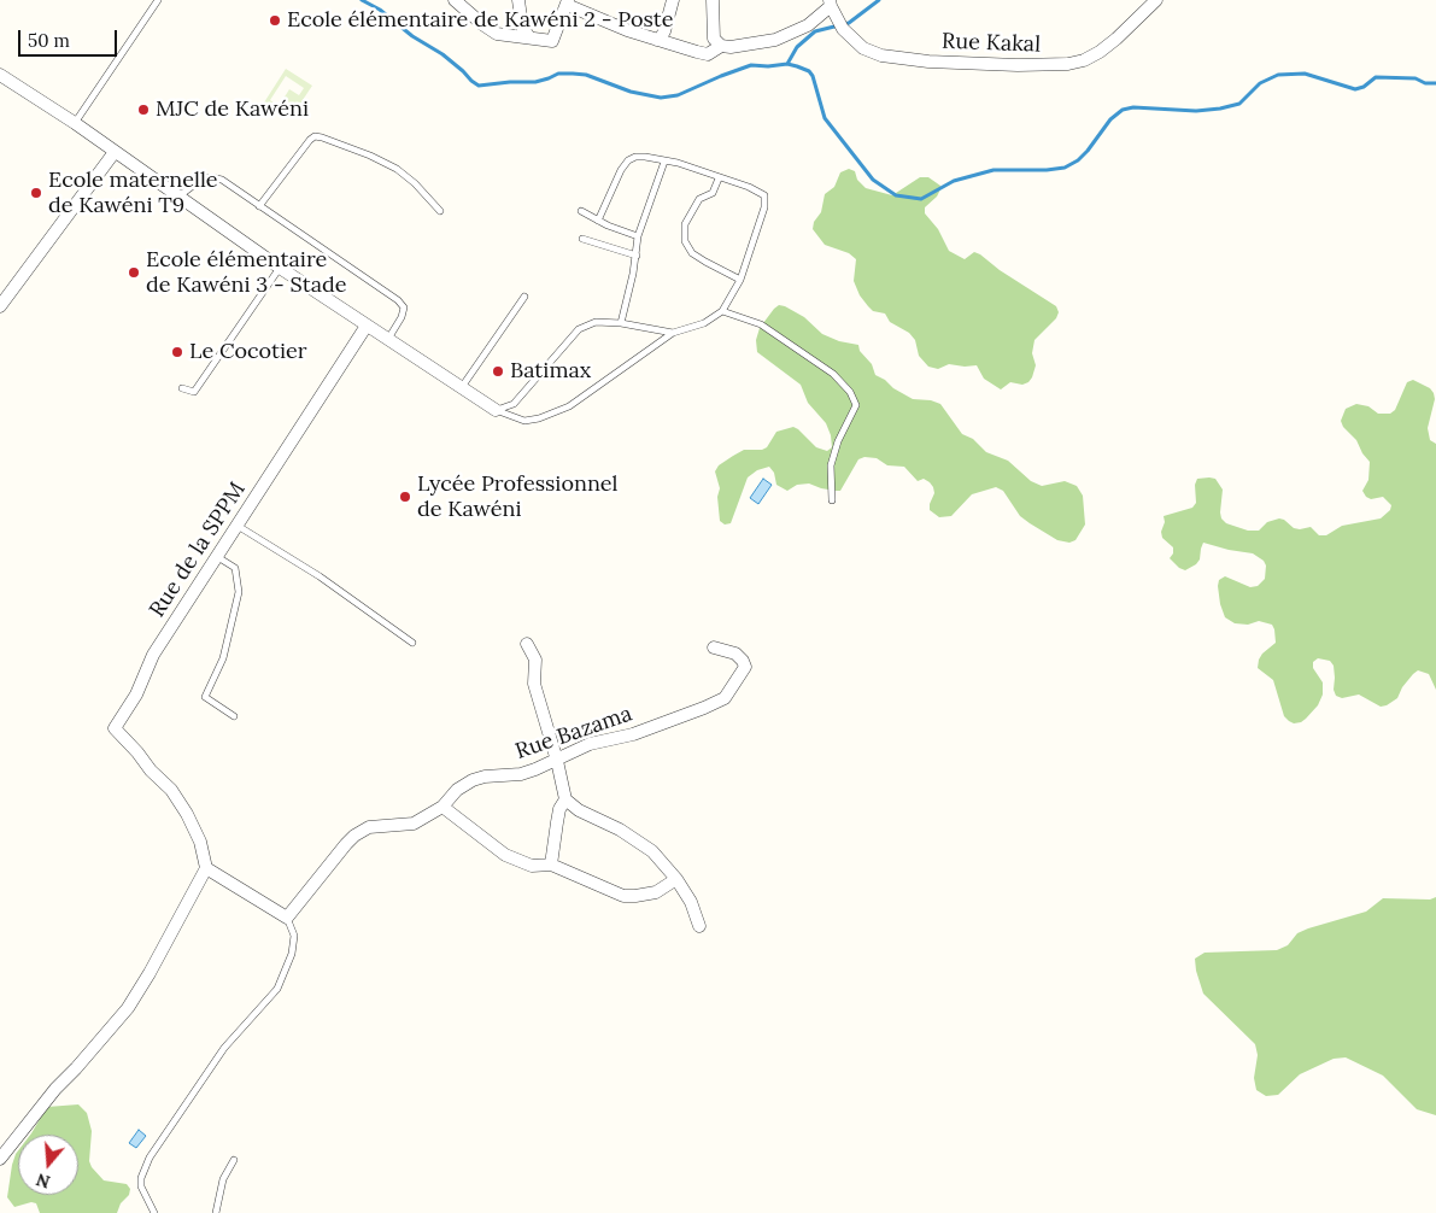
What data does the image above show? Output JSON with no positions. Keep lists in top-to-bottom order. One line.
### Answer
{"streets":{"street":["Rue Kakal","Rue de la SPPM","Rue Bazama"]},"places":["Ecole élémentaire de Kawéni 2 - Poste","MJC de Kawéni","Ecole maternelle de Kawéni T9","Ecole élémentaire de Kawéni 3 - Stade","Le Cocotier","Batimax","Lycée Professionnel de Kawéni"],"scale_bar":"50 m","north":"bottom"}
